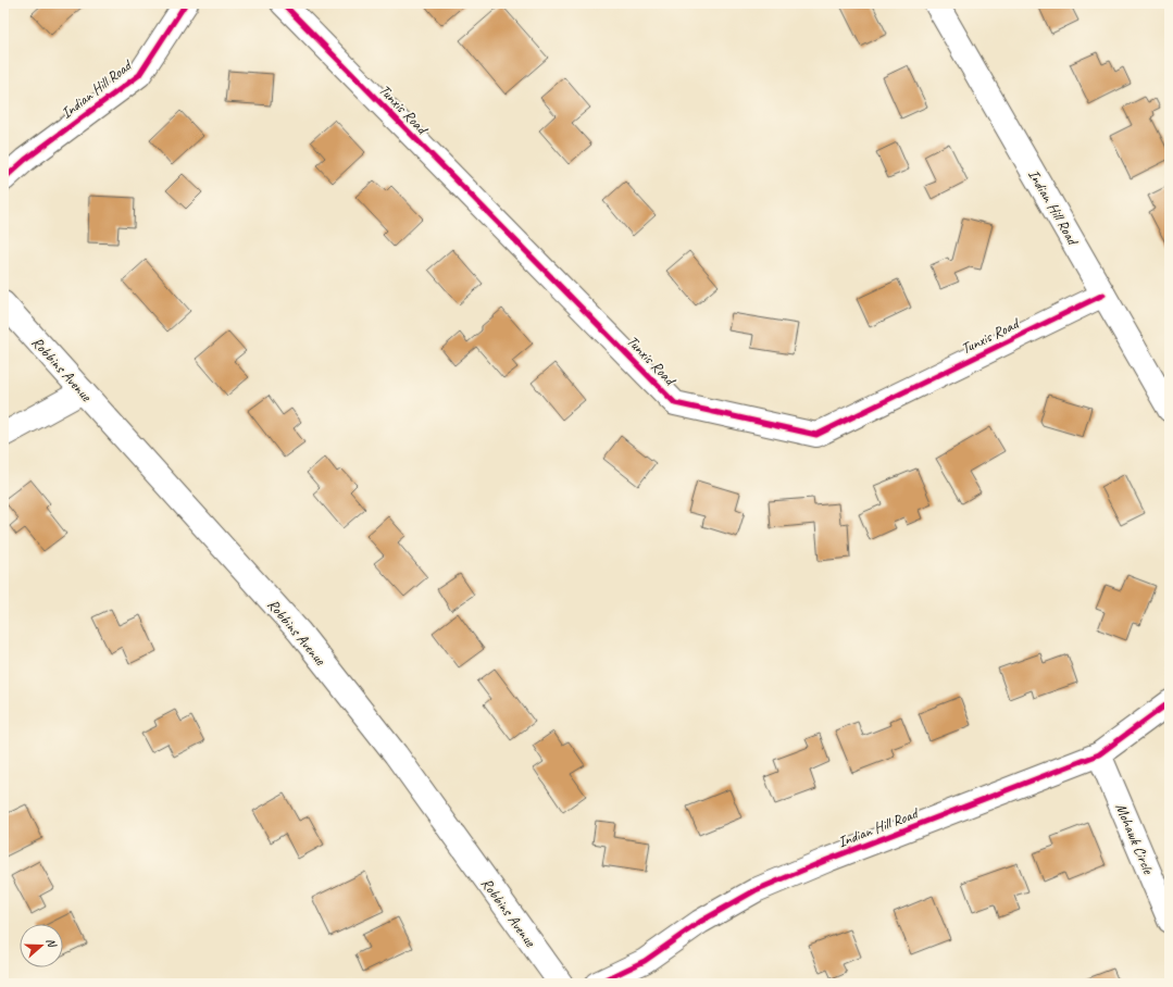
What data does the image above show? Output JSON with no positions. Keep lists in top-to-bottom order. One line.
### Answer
{"streets":{"street":["Indian Hill Road","Tunxis Road","Robbins Avenue","Mohawk Circle"]},"crossings":[["Indian Hill Road","Tunxis Road"],["Indian Hill Road","Mohawk Circle"]],"north":"right"}
